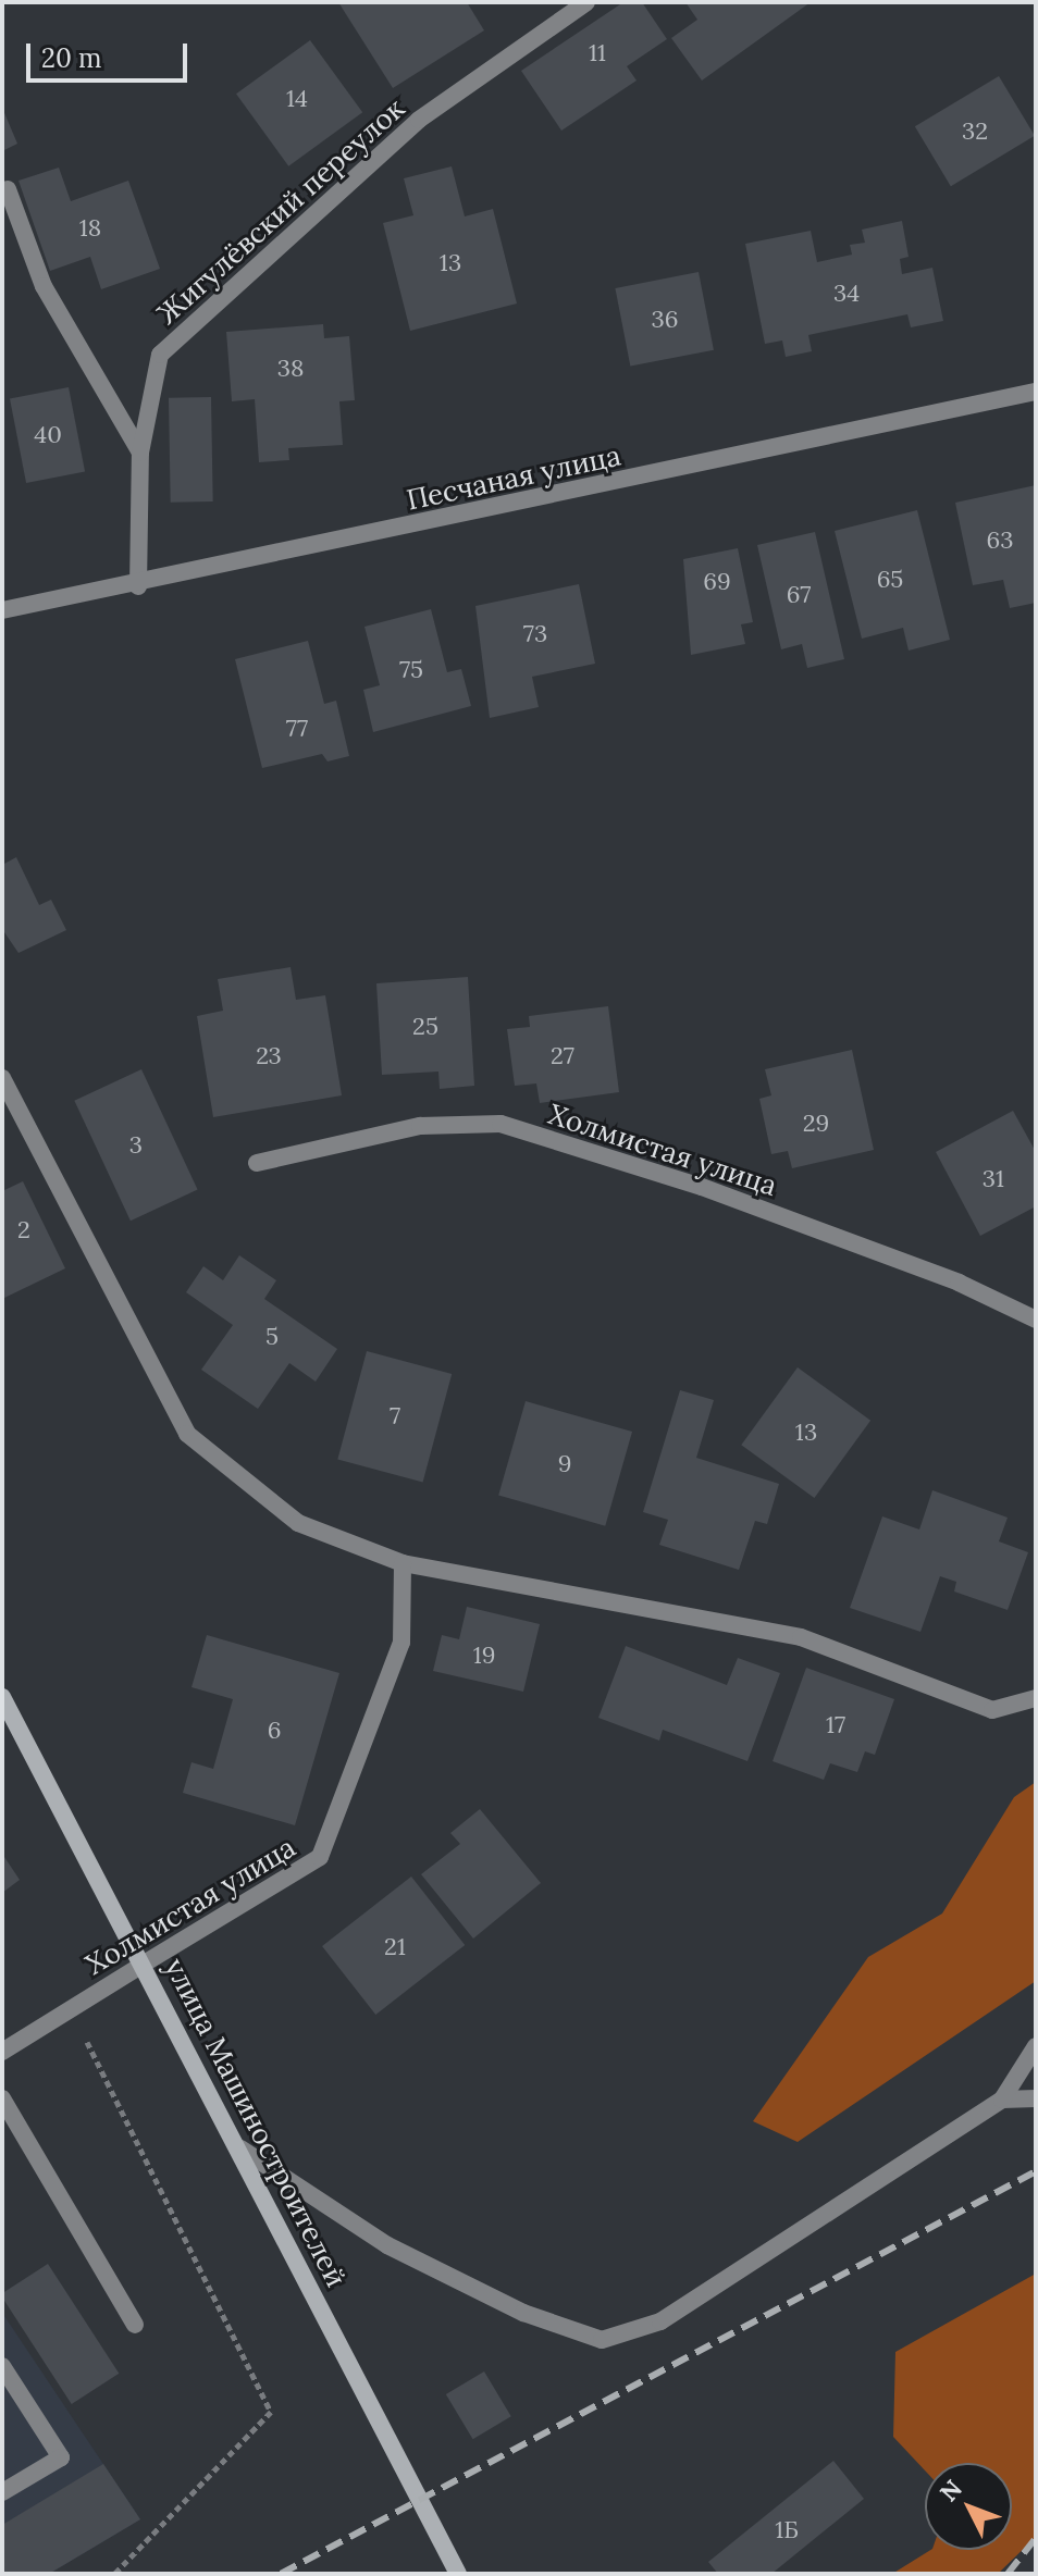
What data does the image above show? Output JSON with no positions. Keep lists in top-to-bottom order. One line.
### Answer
{"streets":{"street":["Жигулёвский переулок","Песчаная улица","Холмистая улица","улица Машиностроителей"]},"crossings":[["Жигулёвский переулок","Песчаная улица"],["Холмистая улица","улица Машиностроителей"]],"house_numbers":["11","14","32","18","13","34","36","38","40","63","65","69","67","73","75","77","25","23","27","29","3","31","2","5","7","13","9","19","17","6","21","1Б"],"scale_bar":"20 m","north":"top left"}
